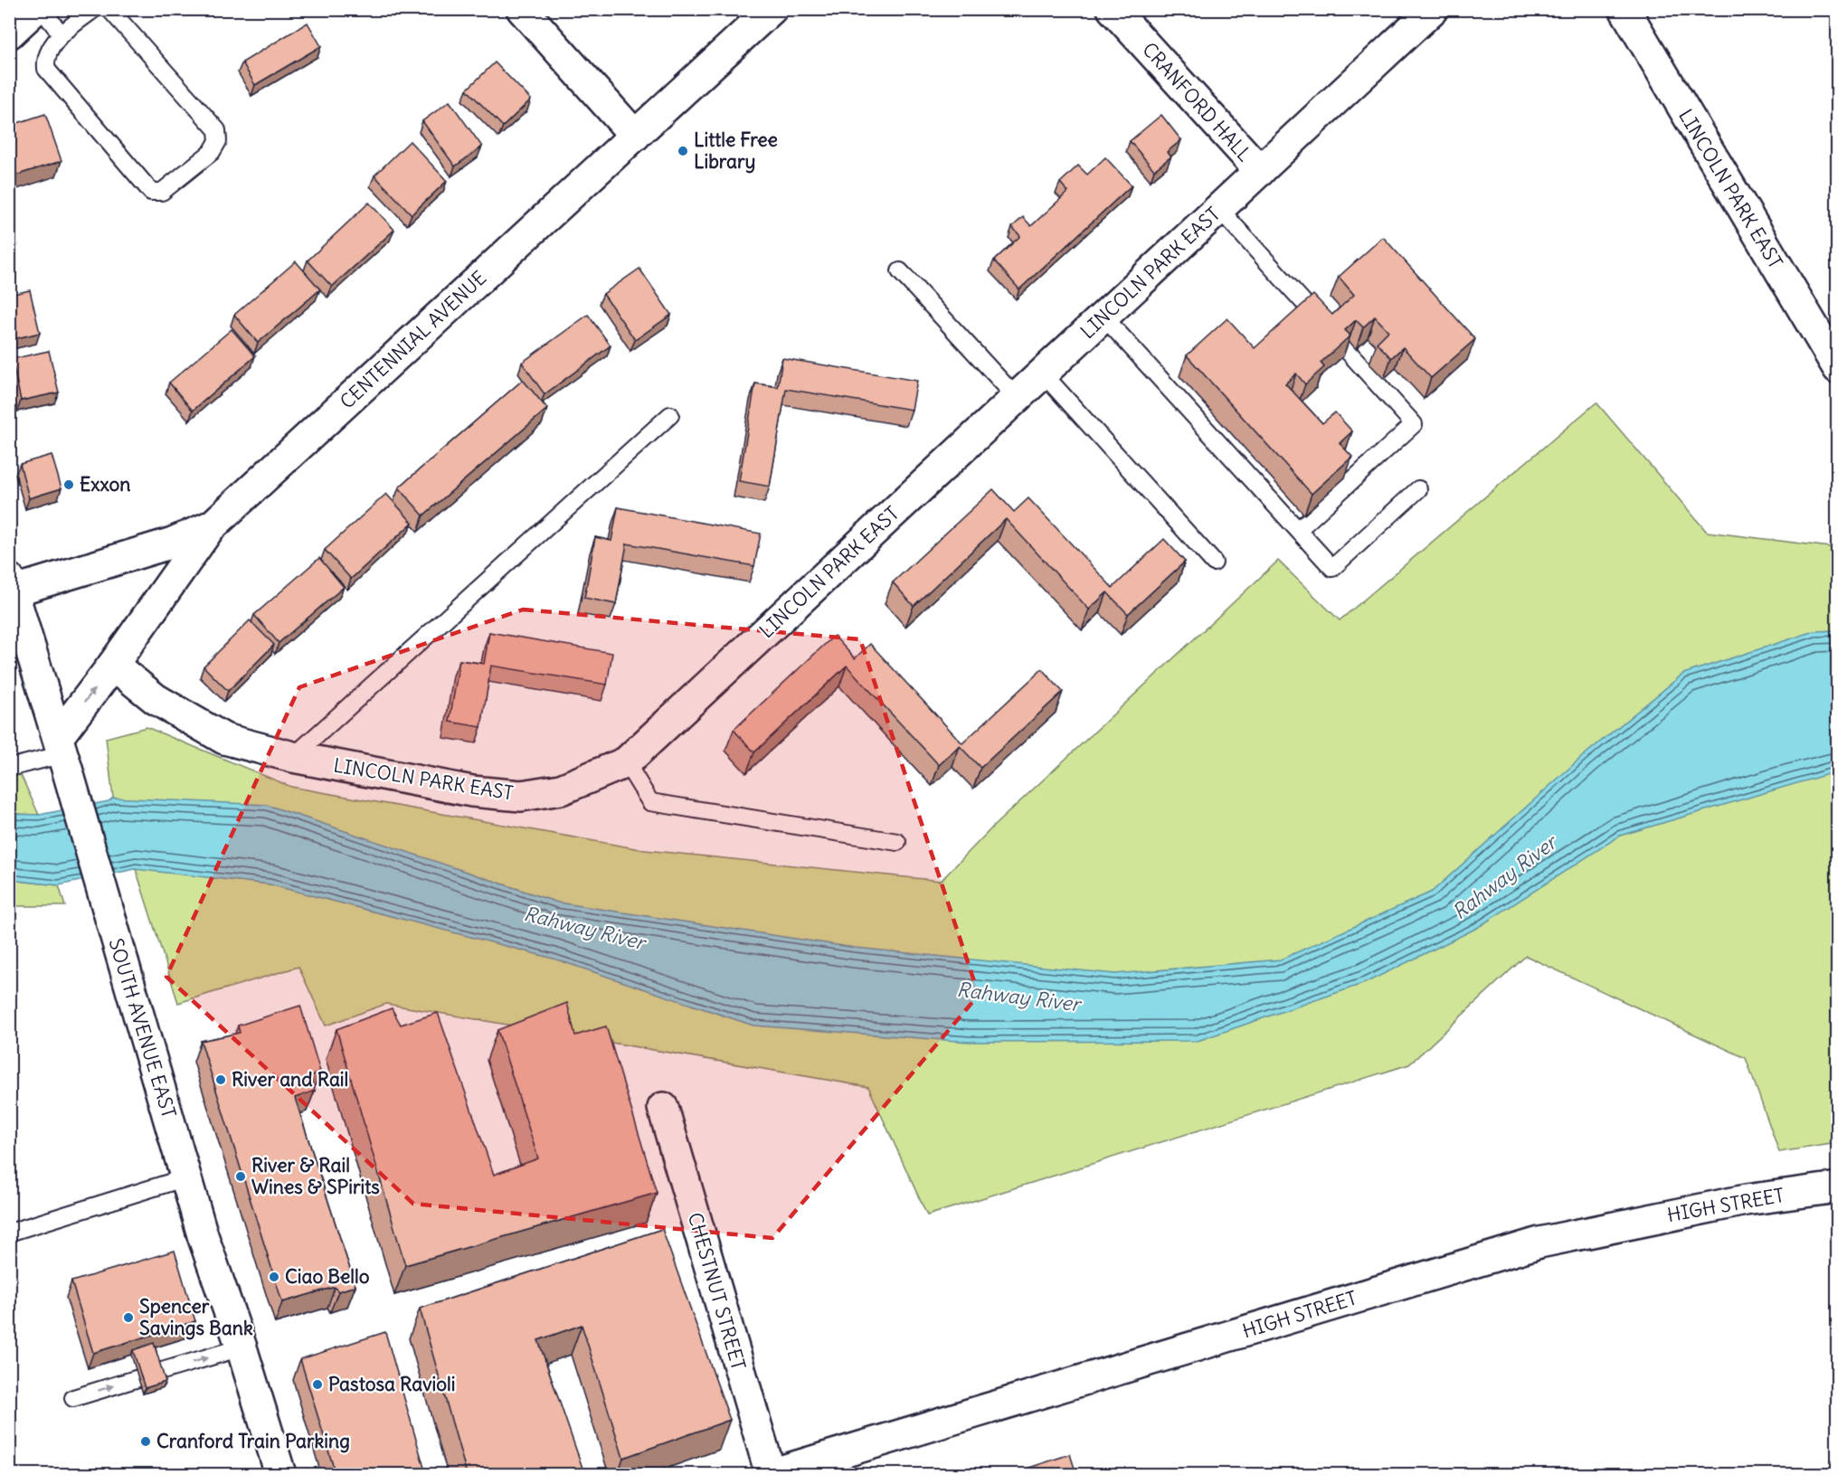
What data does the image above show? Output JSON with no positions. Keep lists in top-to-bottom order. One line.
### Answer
{"streets":{"street":["CRANFORD HALL","LINCOLN PARK EAST","CENTENNIAL AVENUE","SOUTH AVENUE EAST","HIGH STREET","CHESTNUT STREET"]},"crossings":[["CRANFORD HALL","LINCOLN PARK EAST"],["CENTENNIAL AVENUE","SOUTH AVENUE EAST"],["HIGH STREET","CHESTNUT STREET"]],"water":["Rahway River"],"places":["Little Free Library","Exxon","River and Rail","River & Rail Wines & SPirits","Ciao Bello","Spencer Savings Bank","Pastosa Ravioli","Cranford Train Parking"]}
